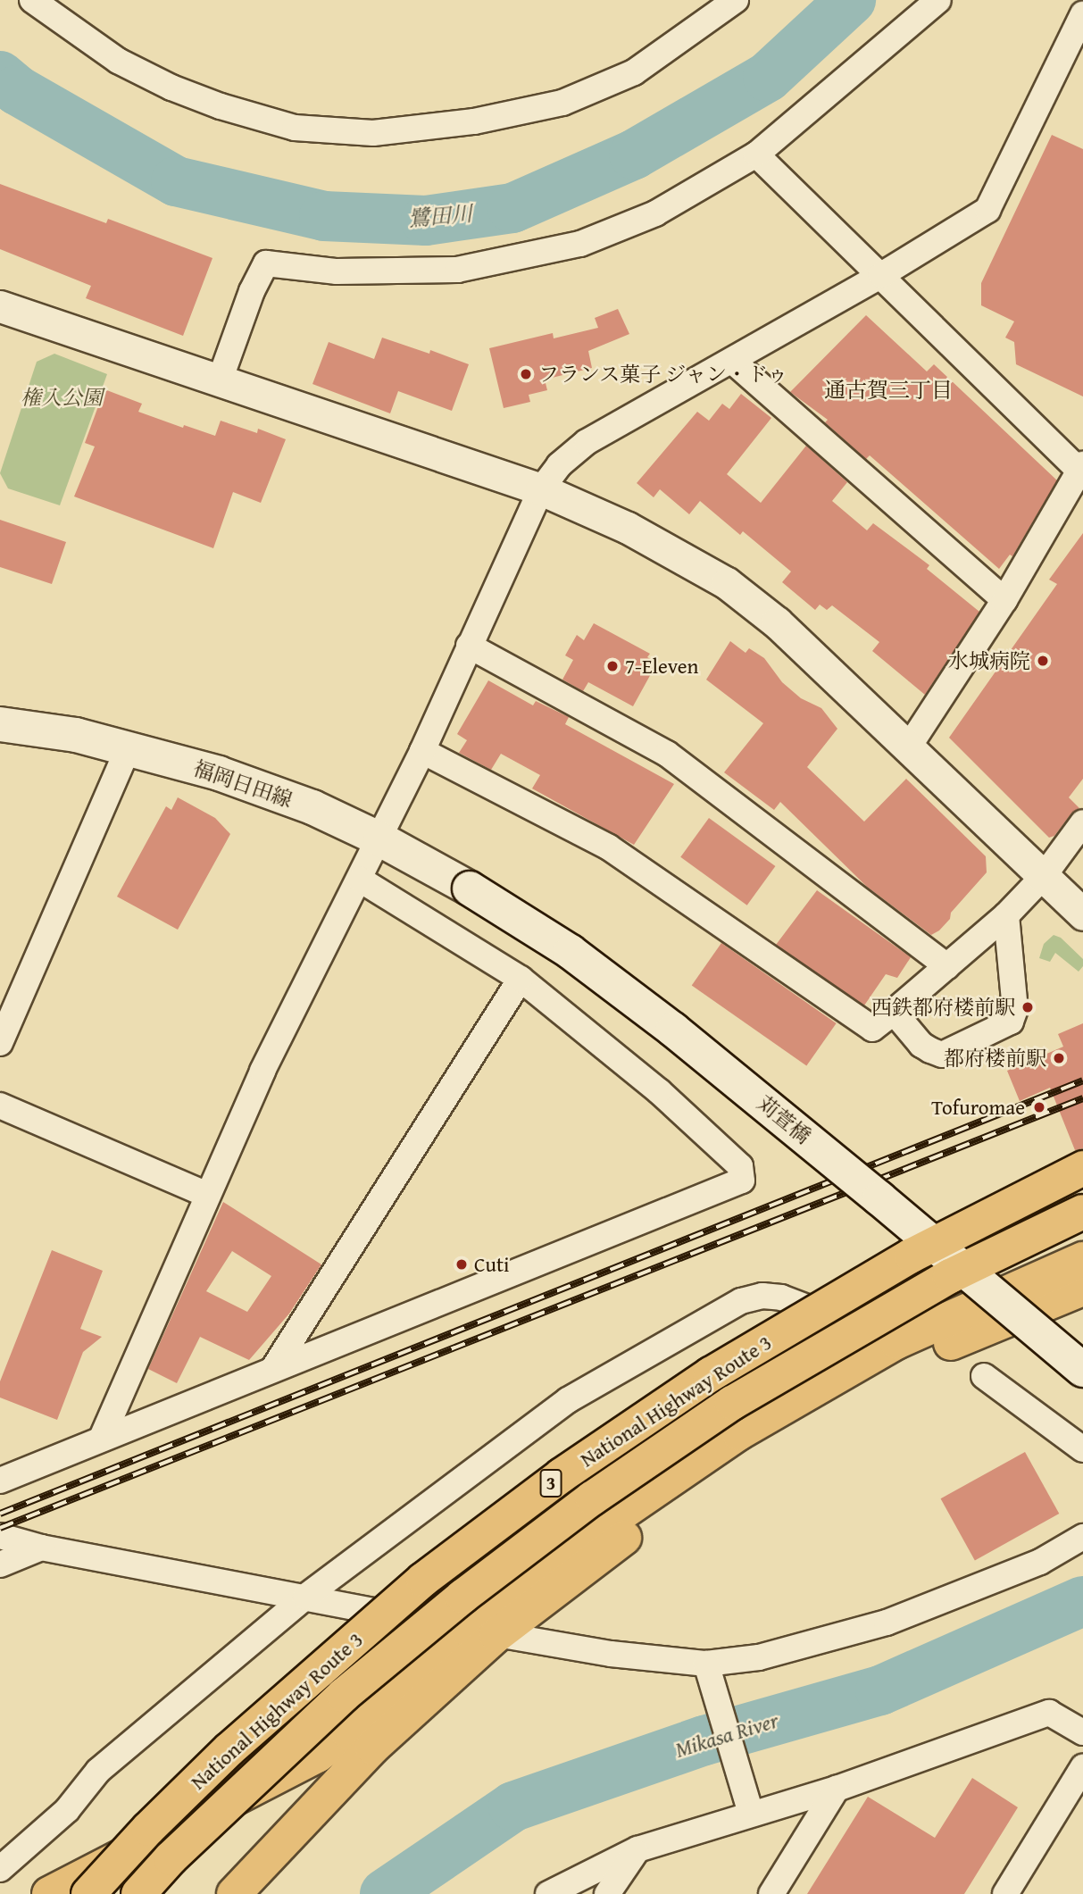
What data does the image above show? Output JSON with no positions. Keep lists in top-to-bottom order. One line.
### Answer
{"streets":{"highway":["National Highway Route 3","3"],"main road":["福岡日田線","苅萱橋"]},"crossings":[["福岡日田線","苅萱橋"]],"districts":["通古賀三丁目"],"water":["鷺田川","Mikasa River"],"parks":["権入公園"],"places":["フランス菓子 ジャン・ドゥ","水城病院","7-Eleven","西鉄都府楼前駅","都府楼前駅","Tofuromae","Cuti"]}
